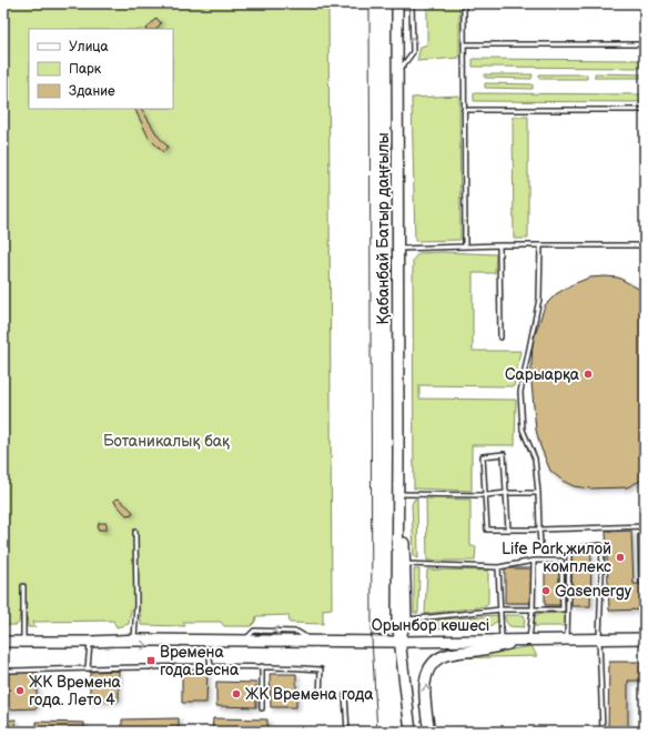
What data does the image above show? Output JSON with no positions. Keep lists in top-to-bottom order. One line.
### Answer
{"streets":{"main road":["Қабанбай Батыр даңғылы","Орынбор көшесі"]},"crossings":[["Қабанбай Батыр даңғылы","Орынбор көшесі"]],"parks":["Ботаникалық бақ"],"places":{"other":["Сарыарқа","Life Park,жилой комплекс","Gasenergy","ЖК Времена года. Лето 4","ЖК Времена года"],"transit":["Времена года.Весна"]},"legend":["Улица","Парк","Здание"]}
